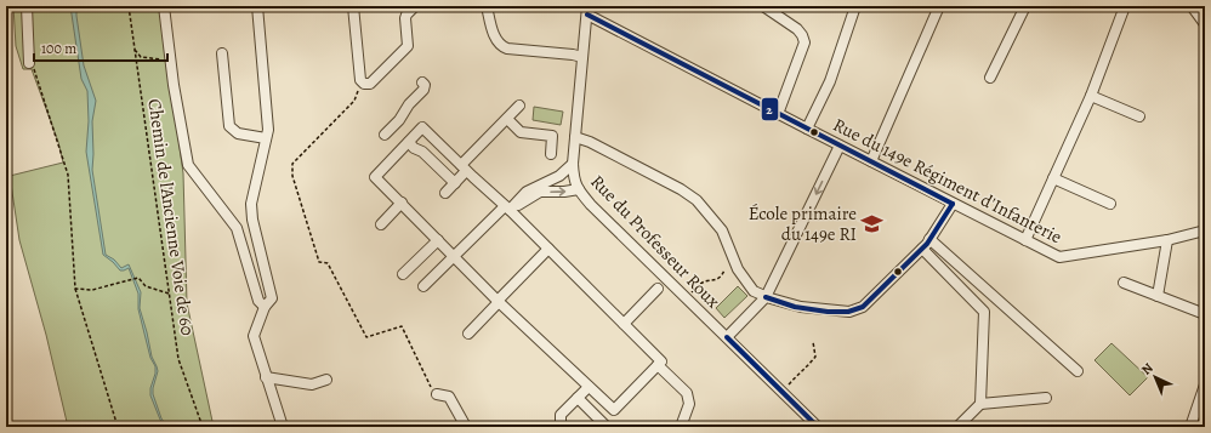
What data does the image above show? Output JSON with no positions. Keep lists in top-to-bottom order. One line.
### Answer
{"streets":{"street":["Rue du 149e Régiment d'Infanterie","Rue du Professeur Roux"],"path":["Chemin de l'Ancienne Voie de 60"]},"crossings":[["Rue du 149e Régiment d'Infanterie","Rue du Professeur Roux"]],"places":{"school or university":["École primaire du 149e RI"]},"lines":["transit line 2"],"scale_bar":"100 m","north":"top left"}
